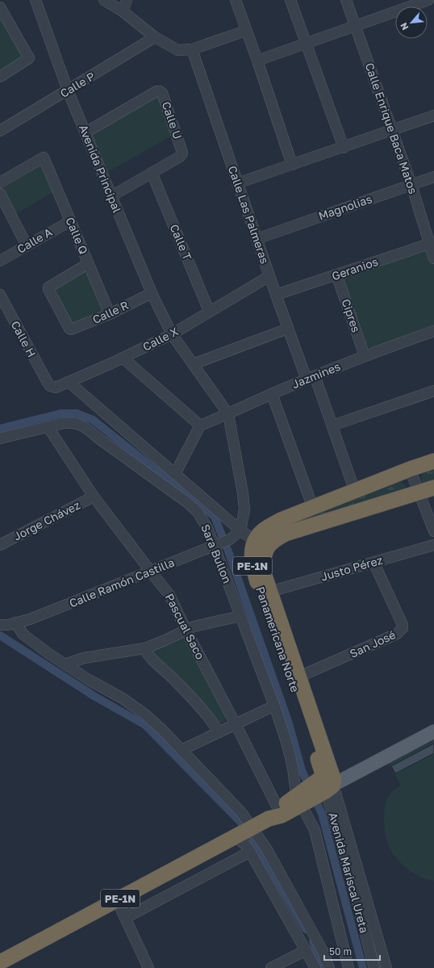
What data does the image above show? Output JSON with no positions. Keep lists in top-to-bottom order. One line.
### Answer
{"streets":{"highway":["PE-1N","Panamericana Norte"],"street":["Calle P","Calle U","Calle Enrique Baca Matos","Avenida Principal","Magnolias","Calle Las Palmeras","Calle Q","Calle A","Calle T","Geranios","Calle R","Cipres","Calle H","Calle X","Jazmines","Jorge Chávez","Sara Bullon","Justo Pérez","Calle Ramón Castilla","Pascual Saco","San José","Avenida Mariscal Ureta"]},"crossings":[["Calle P","Avenida Principal"],["Calle U","Avenida Principal"],["Calle U","Calle T"],["Calle Enrique Baca Matos","Magnolias"],["Calle Enrique Baca Matos","Geranios"],["Avenida Principal","Calle R"],["Avenida Principal","Calle X"],["Avenida Principal","Jazmines"],["Magnolias","Calle Las Palmeras"],["Calle Las Palmeras","Geranios"],["Calle Las Palmeras","Calle X"],["Calle Las Palmeras","Jazmines"],["Calle Las Palmeras","Panamericana Norte"],["Calle Q","Calle A"],["Calle Q","Calle R"],["Calle T","Calle X"],["Geranios","Cipres"],["Cipres","Jazmines"],["Calle H","Calle X"],["Jorge Chávez","Pascual Saco"],["Sara Bullon","PE-1N"],["Sara Bullon","Calle Ramón Castilla"],["Sara Bullon","Pascual Saco"],["PE-1N","Pascual Saco"],["PE-1N","Panamericana Norte"],["PE-1N","Avenida Mariscal Ureta"],["Justo Pérez","Panamericana Norte"],["Justo Pérez","San José"],["Calle Ramón Castilla","Pascual Saco"],["Panamericana Norte","San José"],["Panamericana Norte","Avenida Mariscal Ureta"]],"scale_bar":"50 m","north":"bottom left"}
